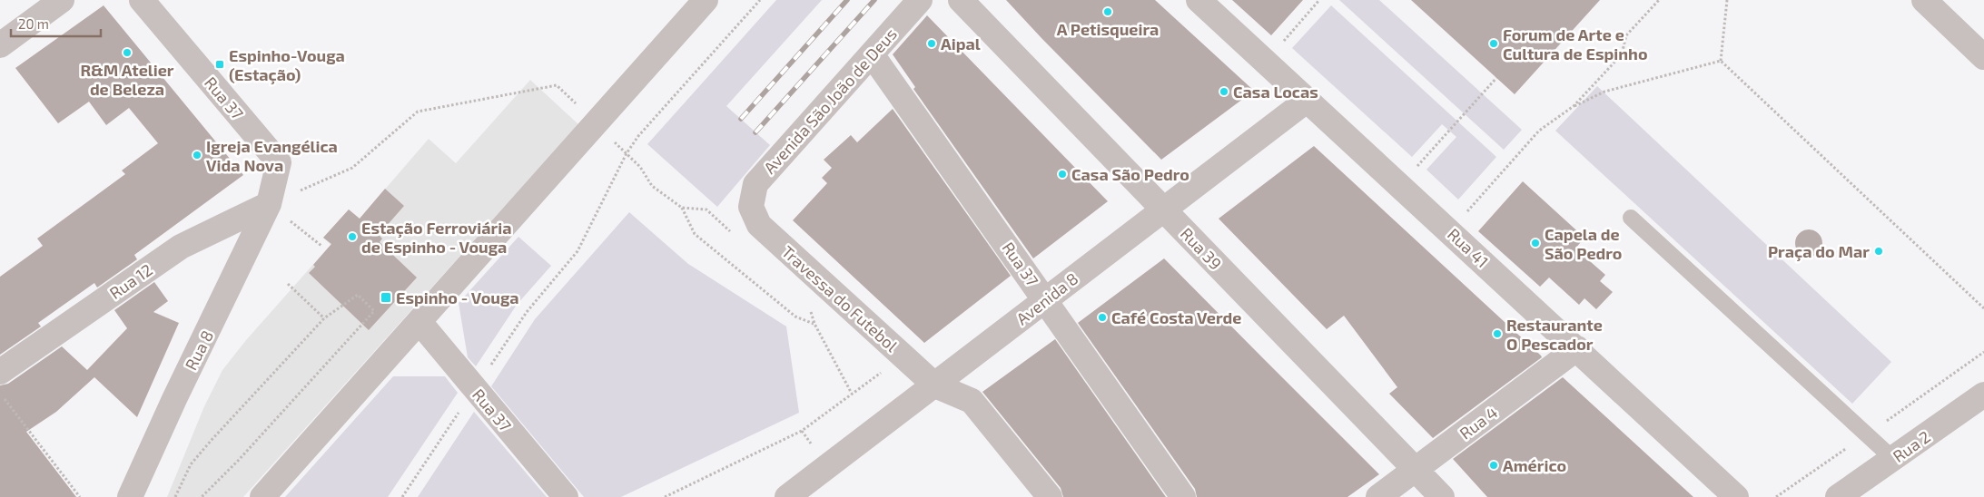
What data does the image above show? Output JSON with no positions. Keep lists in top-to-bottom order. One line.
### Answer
{"streets":{"street":["Rua 37","Avenida São João de Deus","Rua 41","Rua 39","Rua 12","Travessa do Futebol","Avenida 8","Rua 8","Rua 4","Rua 2"]},"crossings":[["Rua 37","Avenida São João de Deus"],["Rua 37","Rua 12"],["Rua 37","Avenida 8"],["Rua 37","Rua 8"],["Avenida São João de Deus","Travessa do Futebol"],["Rua 41","Avenida 8"],["Rua 41","Rua 4"],["Rua 39","Avenida 8"],["Rua 39","Rua 4"],["Rua 12","Rua 8"],["Travessa do Futebol","Avenida 8"]],"places":{"other":["A Petisqueira","Aipal","Forum de Arte e Cultura de Espinho","R&M Atelier de Beleza","Casa Locas","Igreja Evangélica Vida Nova","Casa São Pedro","Estação Ferroviária de Espinho - Vouga","Capela de São Pedro","Praça do Mar","Café Costa Verde","Restaurante O Pescador","Américo"],"transit":["Espinho-Vouga (Estação)","Espinho - Vouga"]},"scale_bar":"20 m"}
